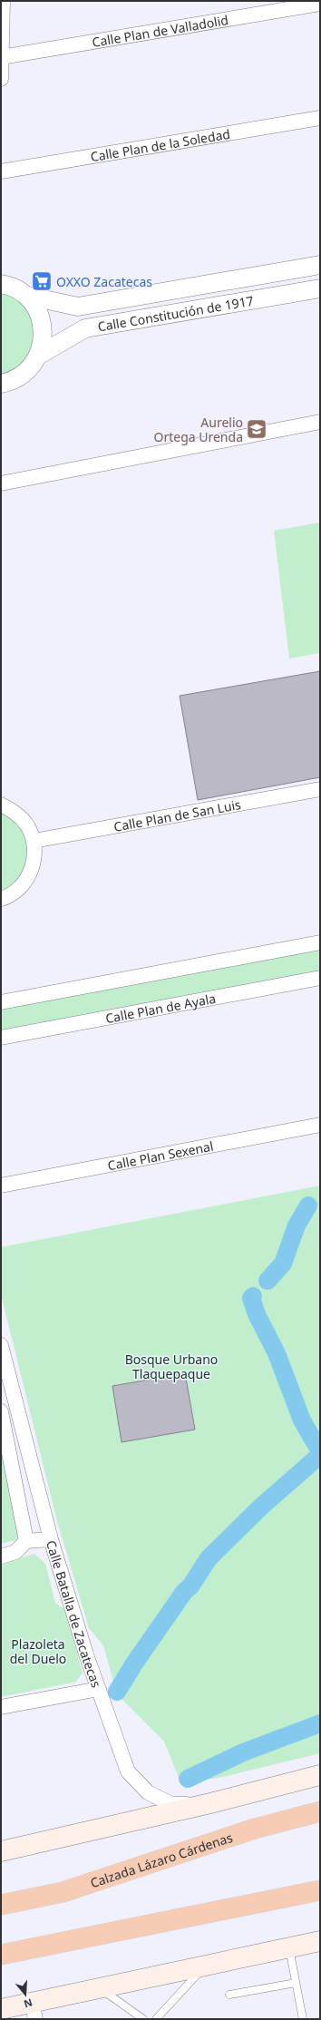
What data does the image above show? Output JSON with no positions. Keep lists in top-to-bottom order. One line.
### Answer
{"streets":{"highway":["Calzada Lázaro Cárdenas"],"street":["Calle Plan de Valladolid","Calle Plan de la Soledad","Calle Constitución de 1917","Calle Plan de San Luis","Calle Plan de Ayala","Calle Plan Sexenal","Calle Batalla de Zacatecas"]},"parks":["Bosque Urbano Tlaquepaque","Plazoleta del Duelo"],"places":{"supermarket":["OXXO Zacatecas"],"school or university":["Aurelio Ortega Urenda"]},"north":"bottom"}
